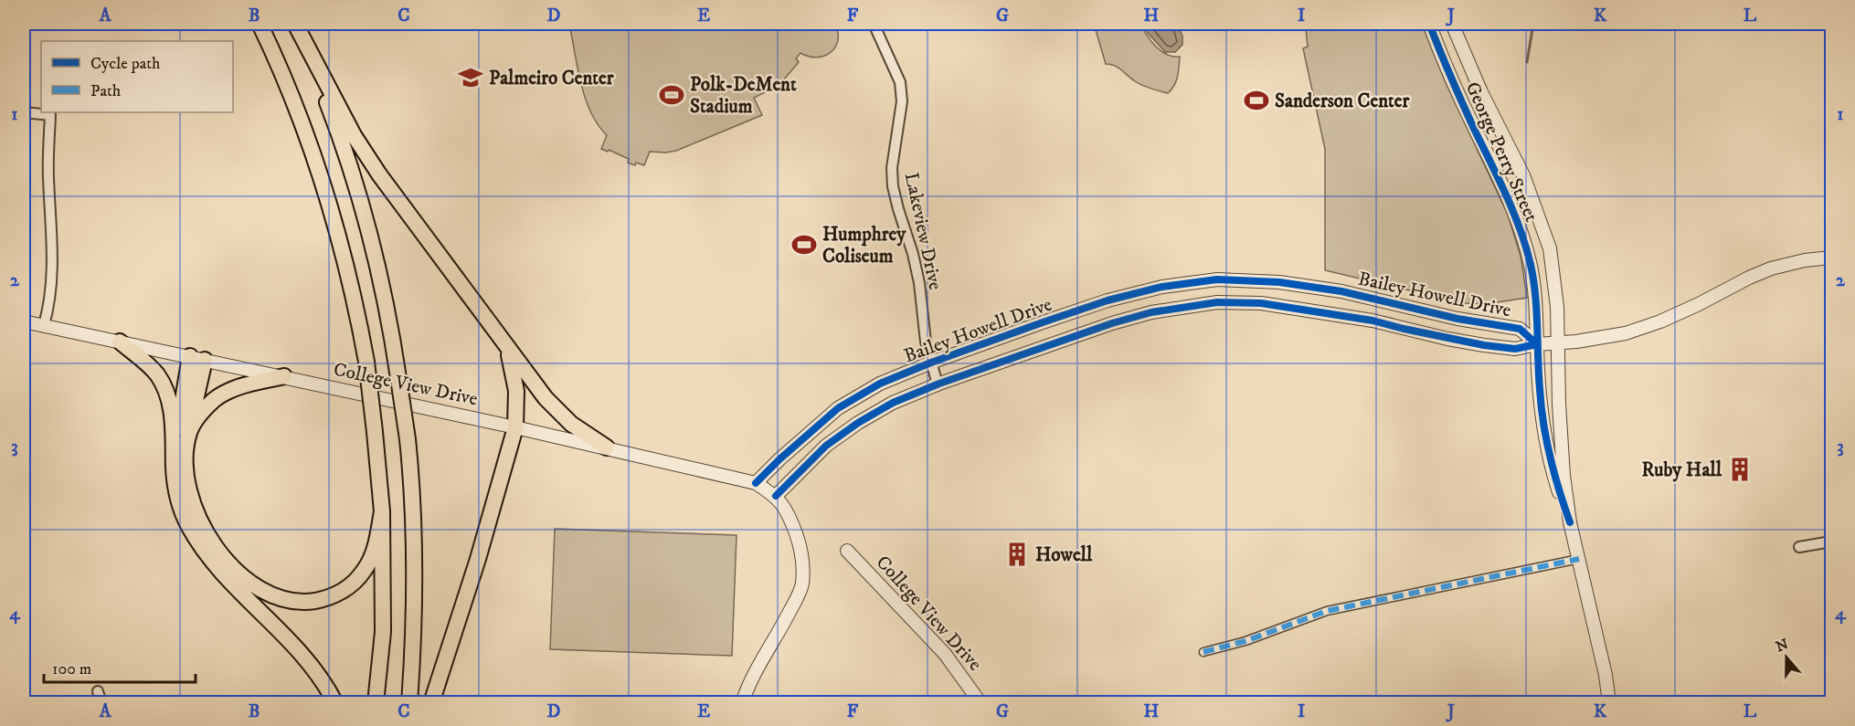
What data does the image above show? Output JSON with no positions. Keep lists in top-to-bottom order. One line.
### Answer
{"streets":{"street":["George Perry Street","Lakeview Drive","Bailey Howell Drive","College View Drive"]},"crossings":[["George Perry Street","Bailey Howell Drive"],["Lakeview Drive","Bailey Howell Drive"],["Bailey Howell Drive","College View Drive"]],"places":{"school or university":["Palmeiro Center"],"sports":["Polk-DeMent Stadium","Sanderson Center","Humphrey Coliseum"],"building":["Ruby Hall","Howell"]},"legend":["Cycle path","Path"],"scale_bar":"100 m","north":"top","grid":{"columns":["A","B","C","D","E","F","G","H","I","J","K","L"],"rows":["1","2","3","4"]}}
